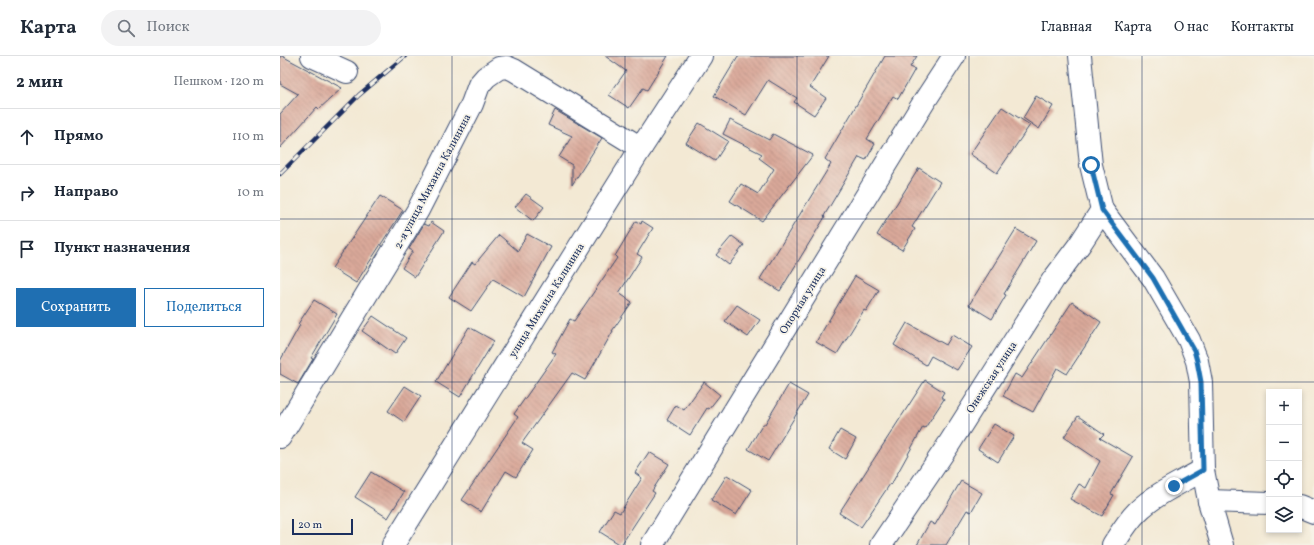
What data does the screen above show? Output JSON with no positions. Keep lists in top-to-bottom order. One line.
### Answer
{"streets":{"street":["2-я улица Михаила Калинина","улица Михаила Калинина","Опорная улица","Онежская улица"]},"crossings":[["2-я улица Михаила Калинина","улица Михаила Калинина"]],"scale_bar":"20 m","page":{"header":"Карта","search":"Поиск","nav":["Главная","Карта","О нас","Контакты"],"heading":["2 мин","Пешком · 120 m"],"list":[["Прямо","110 m"],["Направо","10 m"],"Пункт назначения"],"buttons":["Сохранить","Поделиться"],"map_buttons":["+","−"],"scale":"20 m"}}
